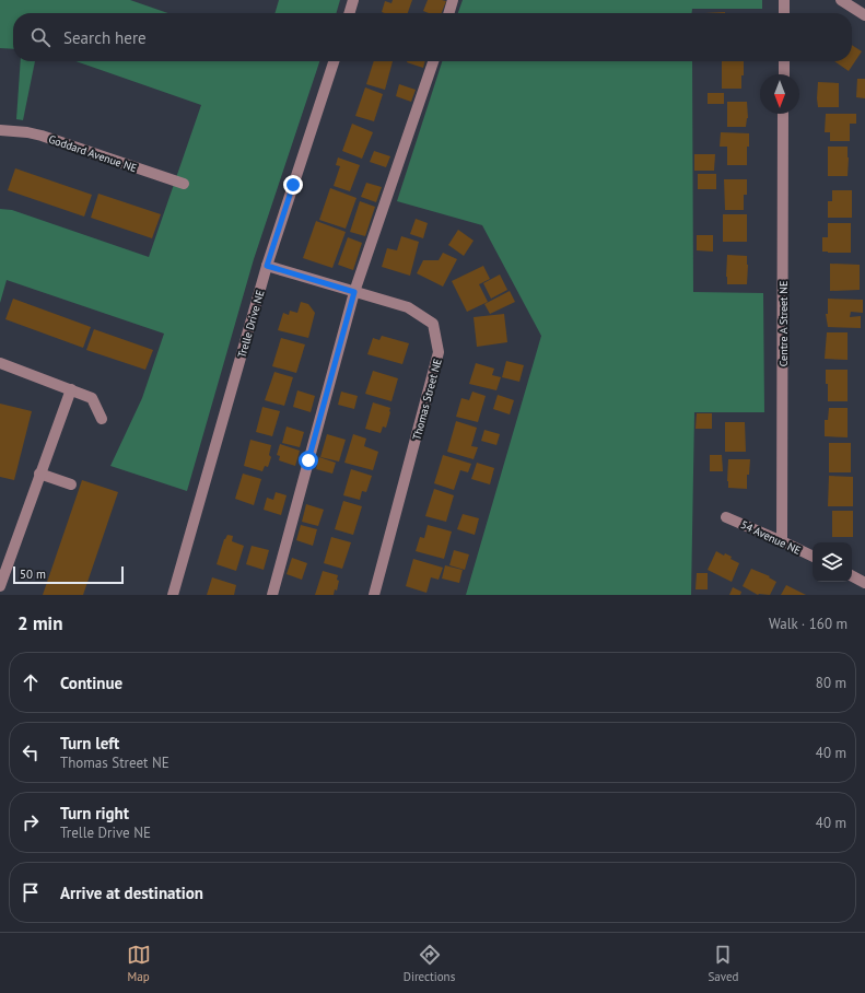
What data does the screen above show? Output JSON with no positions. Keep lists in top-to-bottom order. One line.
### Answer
{"streets":{"street":["Goddard Avenue NE","Trelle Drive NE","Centre A Street NE","Thomas Street NE","54 Avenue NE"]},"crossings":[["Trelle Drive NE","Thomas Street NE"],["Centre A Street NE","54 Avenue NE"]],"scale_bar":"50 m","north":"bottom","page":{"search":"Search here","scale":"50 m","heading":["2 min","Walk · 160 m"],"list":[["Continue","80 m"],["Turn left","Thomas Street NE","40 m"],["Turn right","Trelle Drive NE","40 m"],"Arrive at destination"],"nav":["Map","Directions","Saved"]}}
